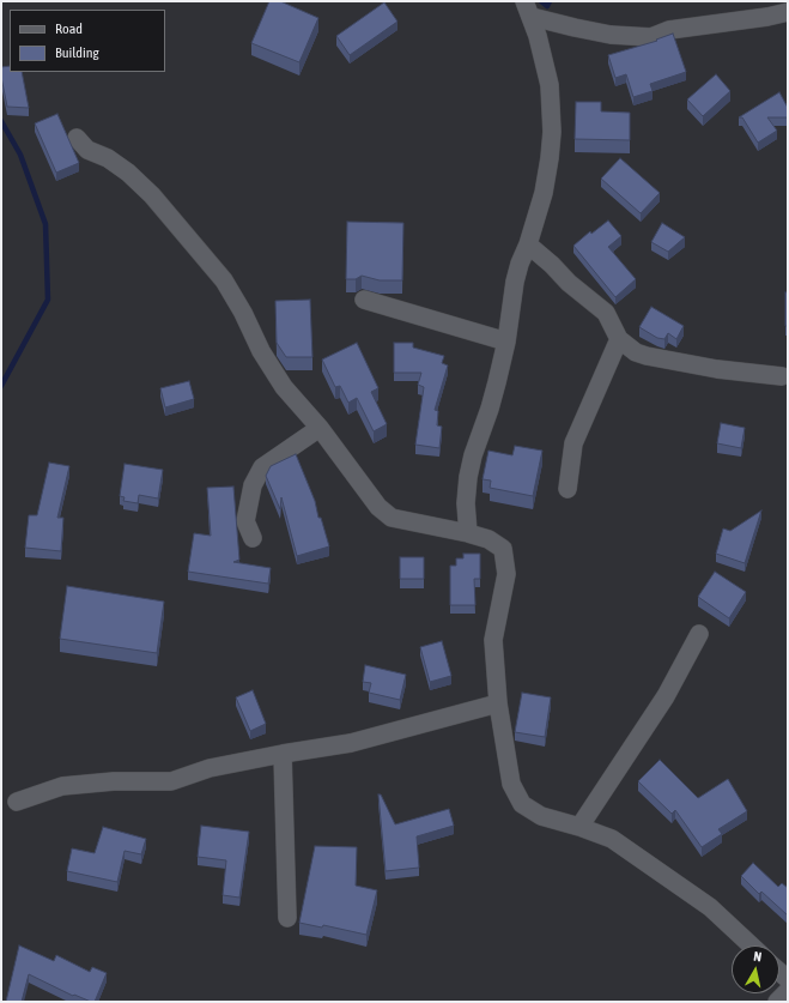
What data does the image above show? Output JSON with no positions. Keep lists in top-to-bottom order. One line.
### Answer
{"legend":["Road","Building"],"north":"top"}
